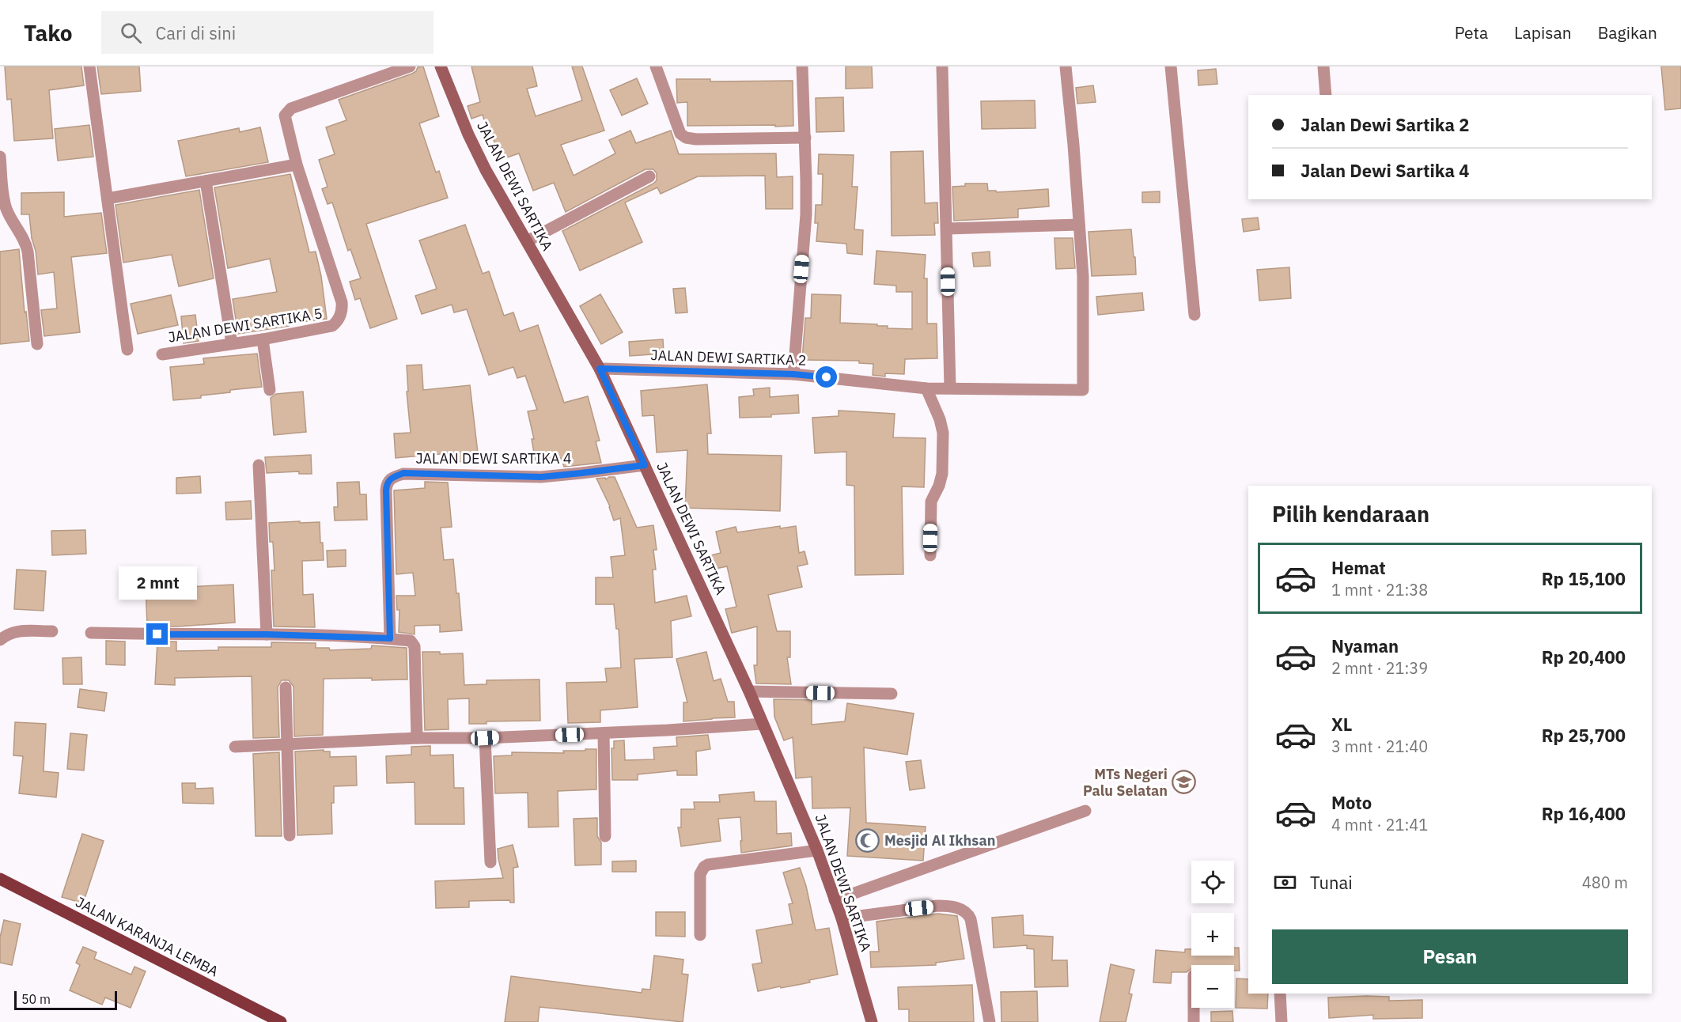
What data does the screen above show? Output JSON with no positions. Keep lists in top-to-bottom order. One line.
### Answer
{"streets":{"main road":["JALAN DEWI SARTIKA","JALAN KARANJA LEMBA"],"street":["JALAN DEWI SARTIKA 5","JALAN DEWI SARTIKA 2","JALAN DEWI SARTIKA 4"]},"crossings":[["JALAN DEWI SARTIKA","JALAN DEWI SARTIKA 2"],["JALAN DEWI SARTIKA","JALAN DEWI SARTIKA 4"]],"places":{"school or university":["MTs Negeri Palu Selatan"],"mosque":["Mesjid Al Ikhsan"]},"scale_bar":"50 m","page":{"header":"Tako","search":"Cari di sini","nav":["Peta","Lapisan","Bagikan"],"banner":["Jalan Dewi Sartika 2","Jalan Dewi Sartika 4"],"heading":"Pilih kendaraan","list":[{"name":"Hemat","note":"1 mnt · 21:38","value":"Rp 15,100"},{"name":"Nyaman","note":"2 mnt · 21:39","value":"Rp 20,400"},{"name":"XL","note":"3 mnt · 21:40","value":"Rp 25,700"},{"name":"Moto","note":"4 mnt · 21:41","value":"Rp 16,400"}],"bubble":"2 mnt","pay":["Tunai","480 m"],"map_buttons":["+","−"],"buttons":"Pesan","scale":"50 m"}}
